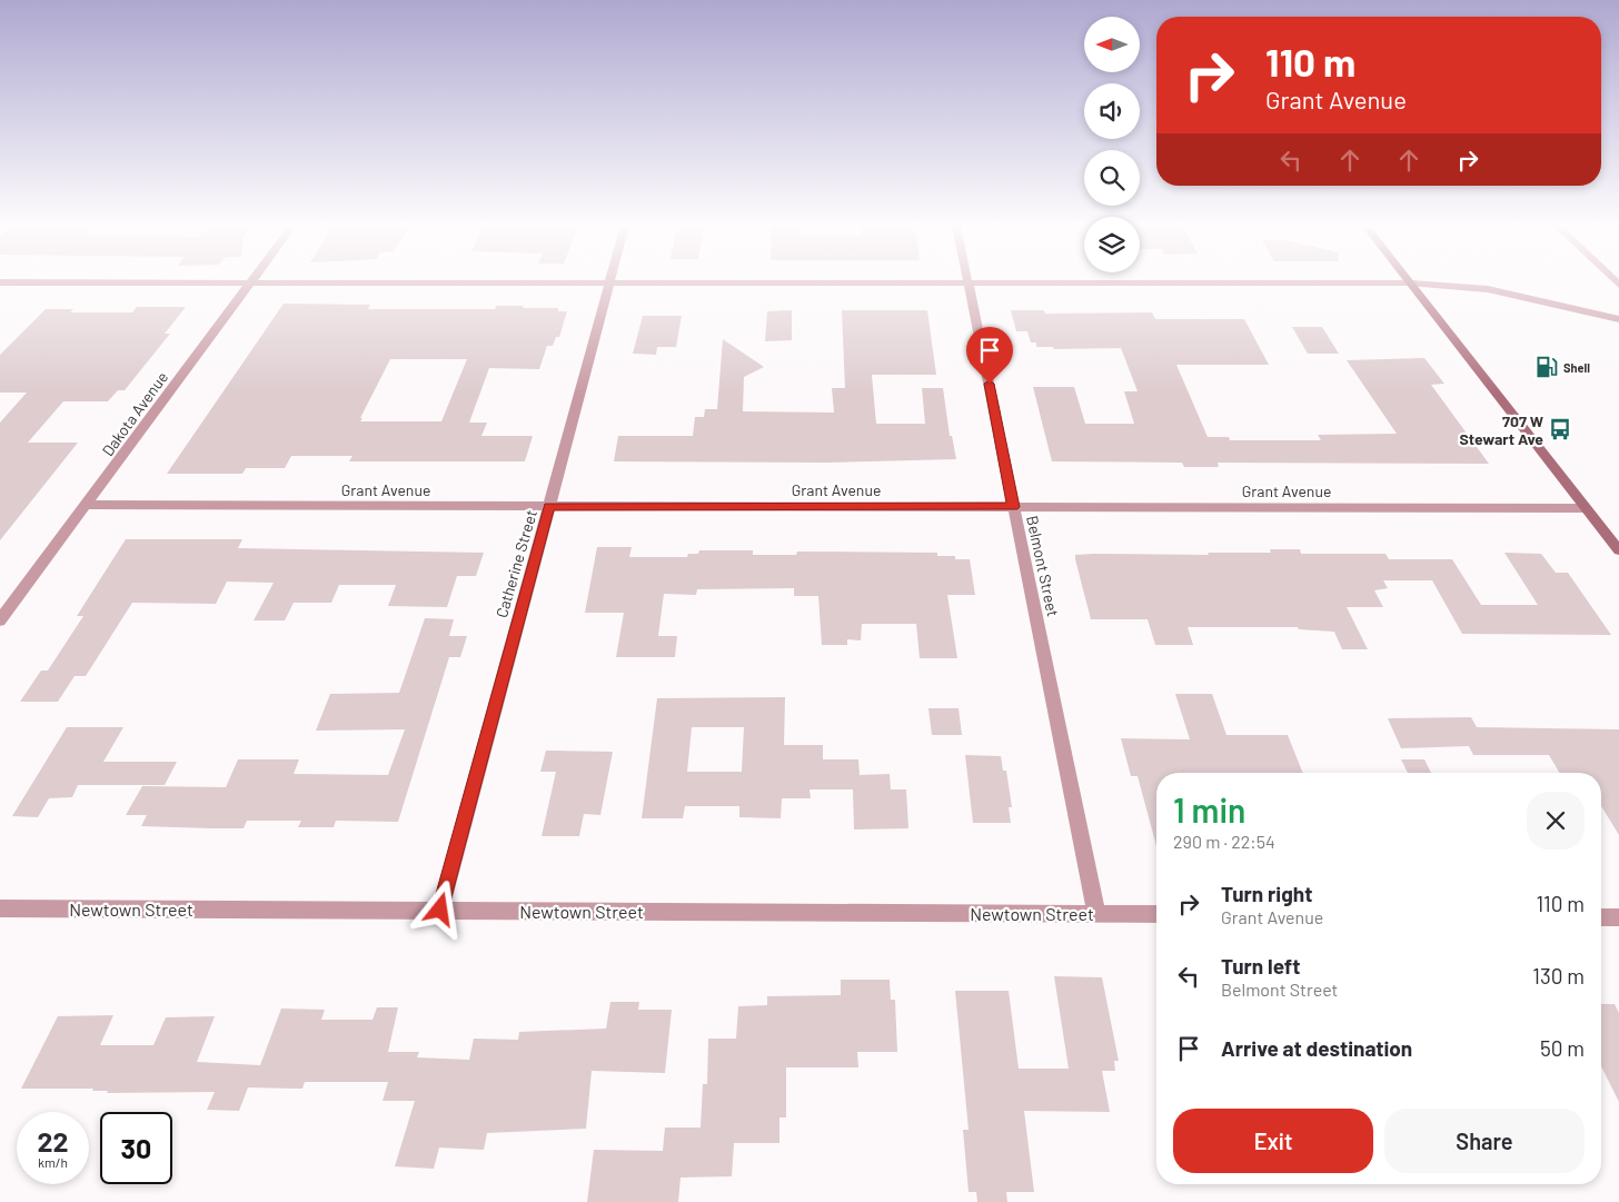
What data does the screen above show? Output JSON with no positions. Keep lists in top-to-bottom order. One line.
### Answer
{"streets":{"street":["Dakota Avenue","Grant Avenue","Catherine Street","Belmont Street","Newtown Street"]},"crossings":[["Dakota Avenue","Grant Avenue"],["Grant Avenue","Catherine Street"],["Grant Avenue","Belmont Street"],["Catherine Street","Newtown Street"],["Belmont Street","Newtown Street"]],"places":{"fuel station":["Shell"],"bus stop":["707 W Stewart Ave"]},"north":"left","page":{"turn":["110 m","Grant Avenue"],"heading":["1 min","290 m · 22:54"],"list":[{"name":"Turn right","note":"Grant Avenue","value":"110 m"},{"name":"Turn left","note":"Belmont Street","value":"130 m"},{"name":"Arrive at destination","value":"50 m"}],"buttons":["Exit","Share"],"speed":"22 km/h","limit":"30"}}
